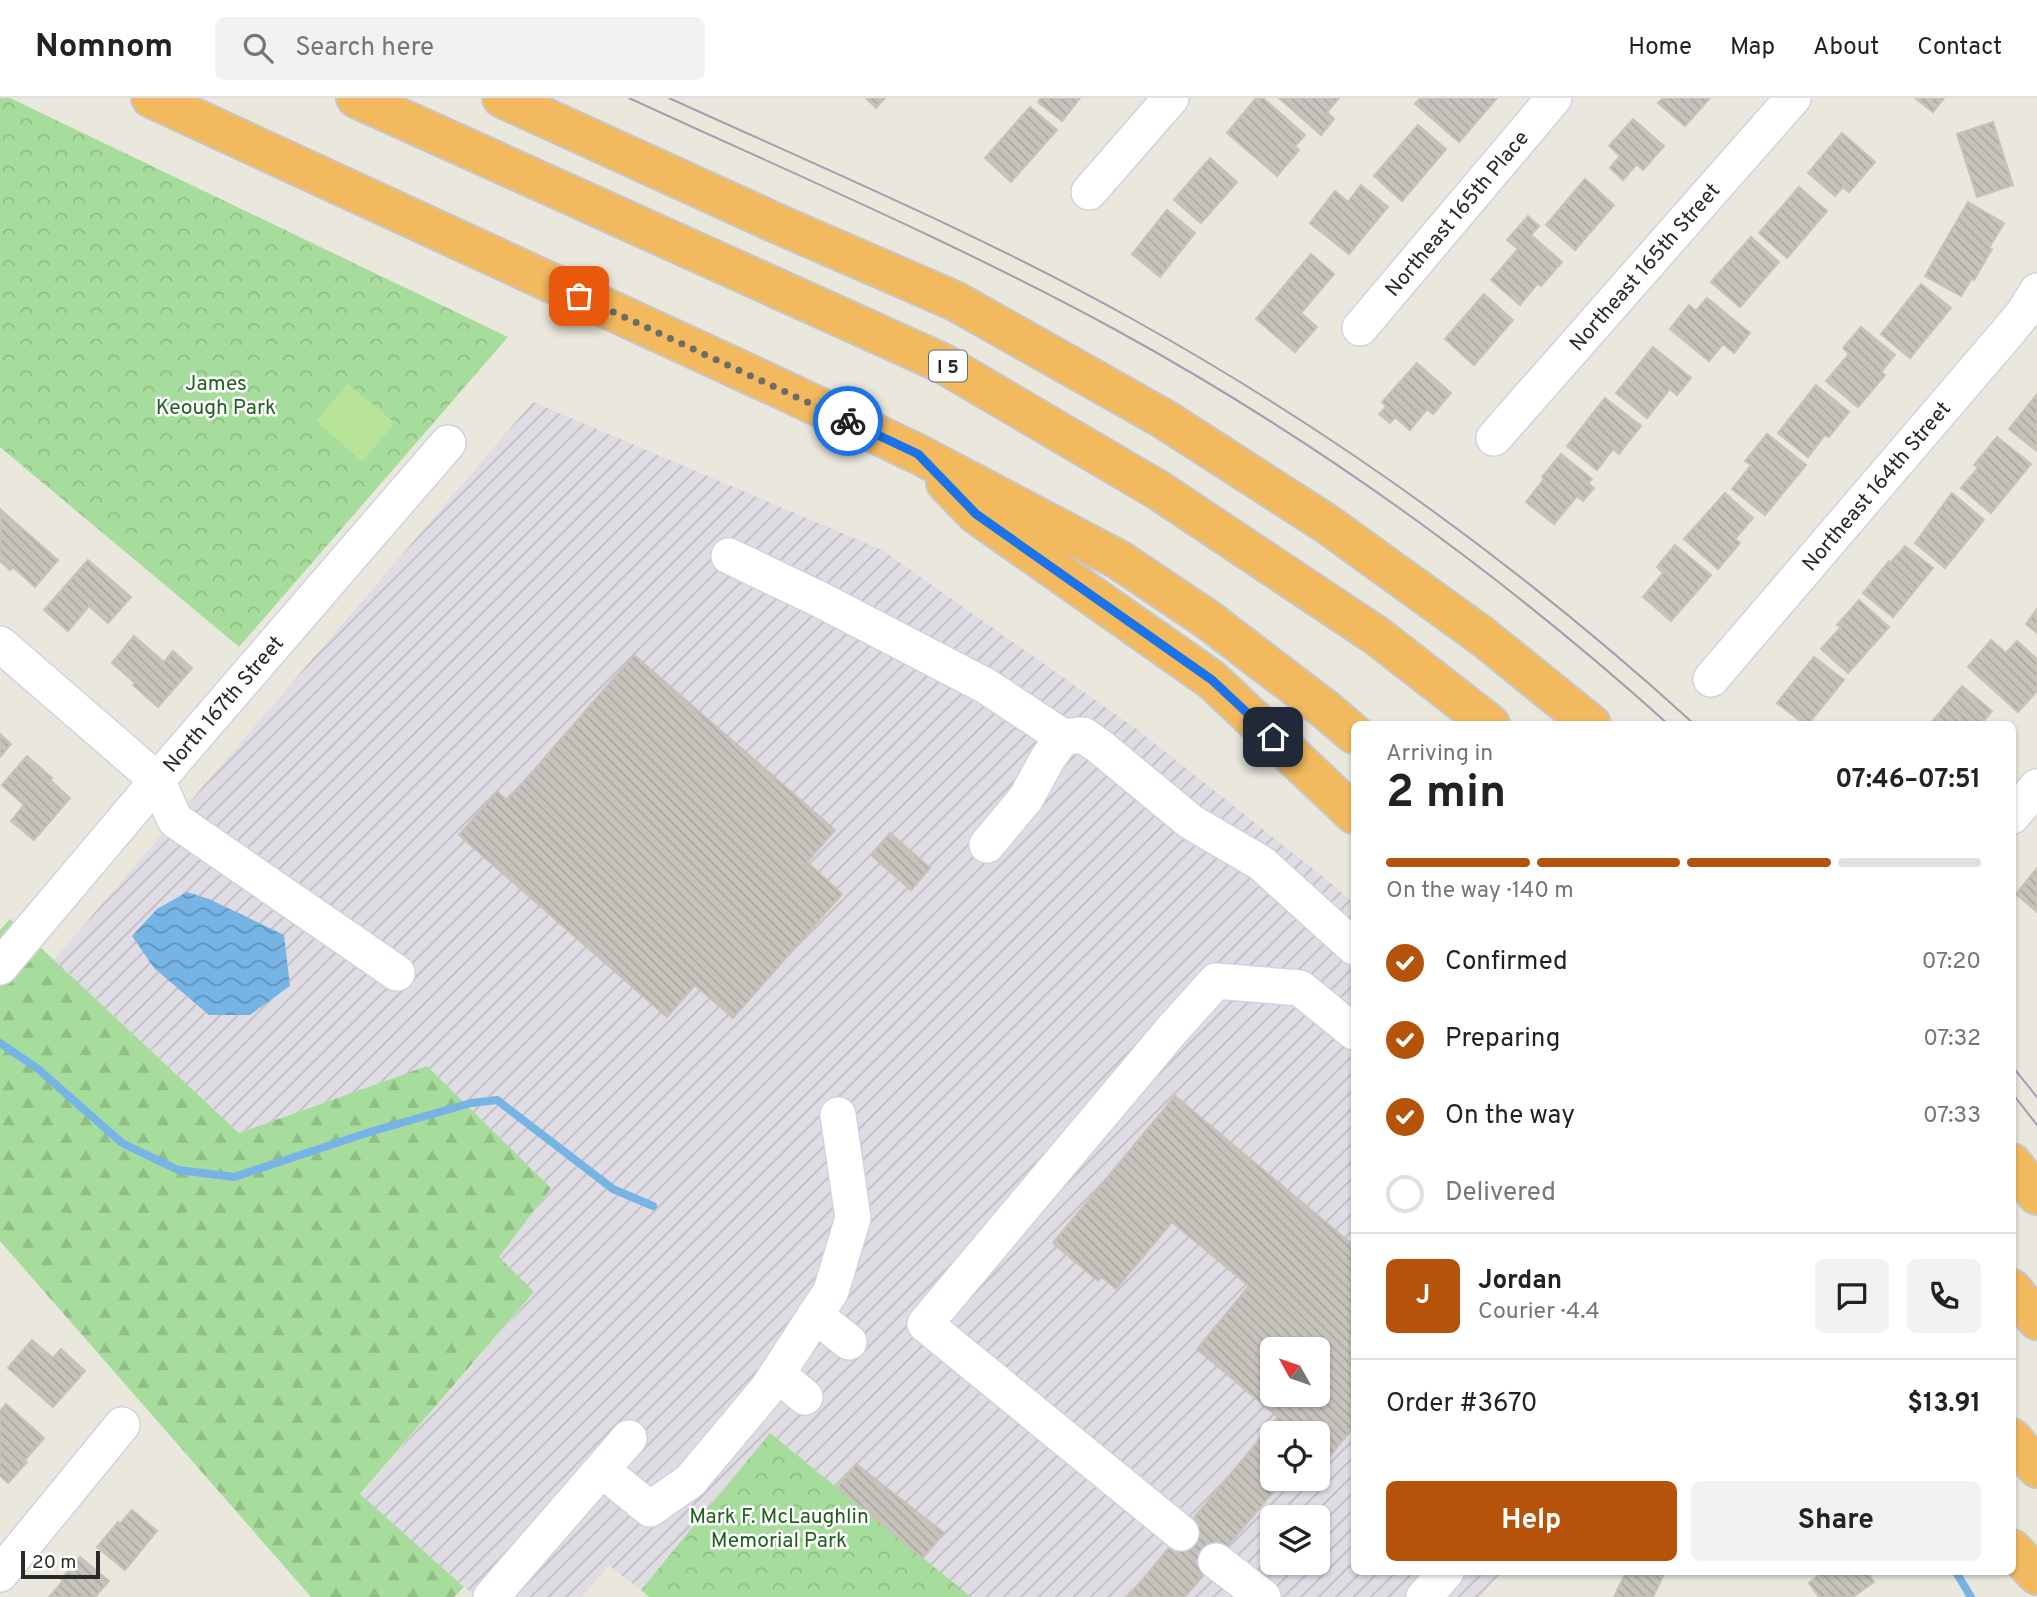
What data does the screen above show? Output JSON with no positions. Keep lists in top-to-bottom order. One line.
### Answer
{"streets":{"highway":["I 5"],"street":["Northeast 165th Place","Northeast 165th Street","Northeast 164th Street","North 167th Street"]},"parks":["James Keough Park","Mark F. McLaughlin Memorial Park"],"scale_bar":"20 m","north":"top left","page":{"header":"Nomnom","search":"Search here","nav":["Home","Map","About","Contact"],"heading":["2 min","Arriving in","07:46–07:51"],"panel":["Jordan","Courier · 4.4","Order #3670","$13.91"],"bar":"On the way · 140 m","list":[["Confirmed","07:20"],["Preparing","07:32"],["On the way","07:33"],"Delivered"],"round":"J","buttons":["Help","Share"],"scale":"20 m"}}
